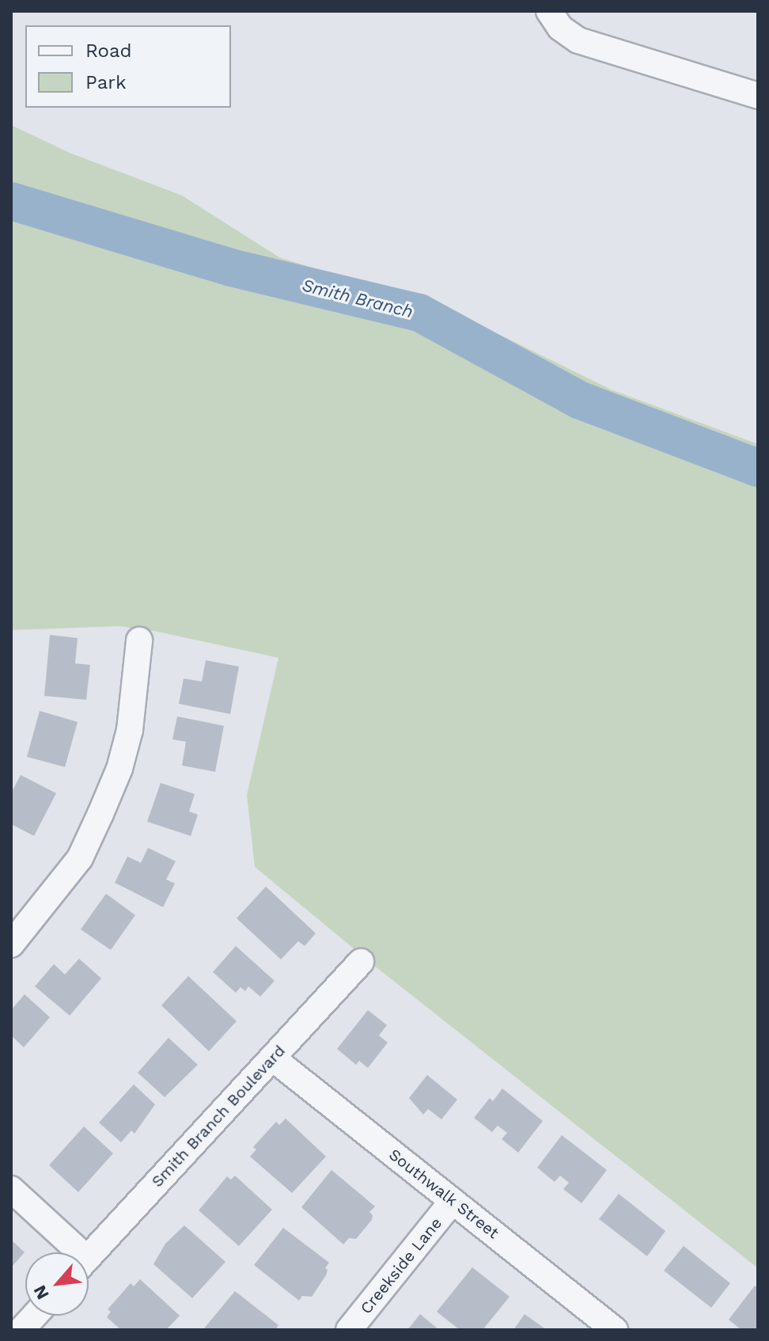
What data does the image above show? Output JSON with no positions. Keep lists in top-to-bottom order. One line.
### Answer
{"streets":{"street":["Smith Branch Boulevard","Southwalk Street","Creekside Lane"]},"crossings":[["Smith Branch Boulevard","Southwalk Street"],["Southwalk Street","Creekside Lane"]],"water":["Smith Branch"],"legend":["Road","Park"],"north":"bottom left"}
